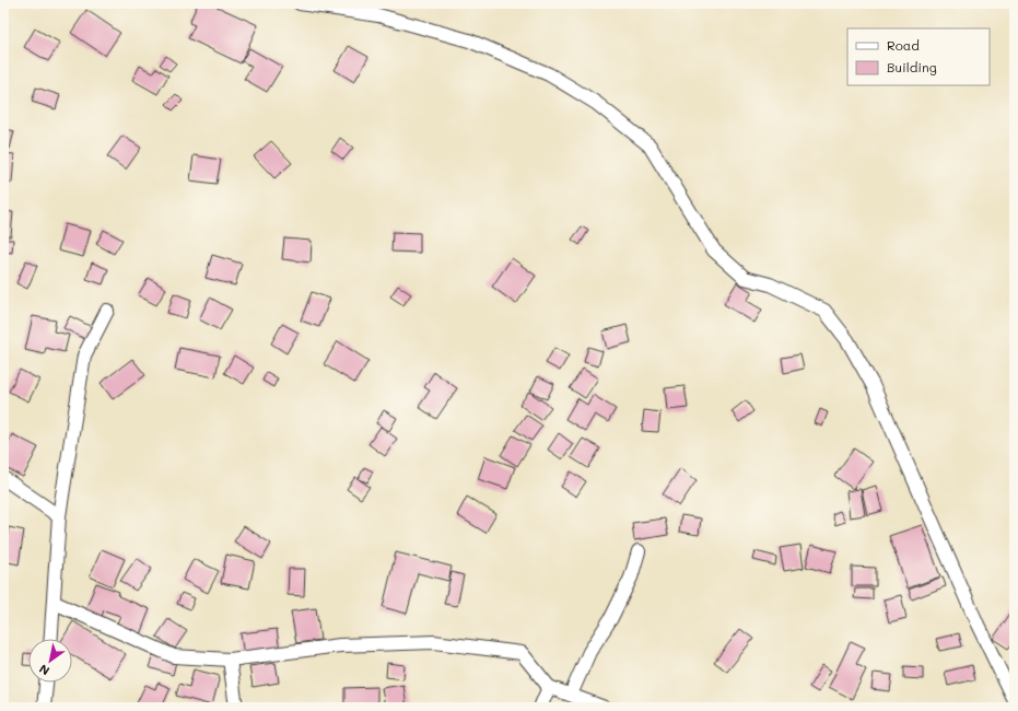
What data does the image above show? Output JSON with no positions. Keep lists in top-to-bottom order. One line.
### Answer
{"legend":["Road","Building"],"north":"bottom left"}
